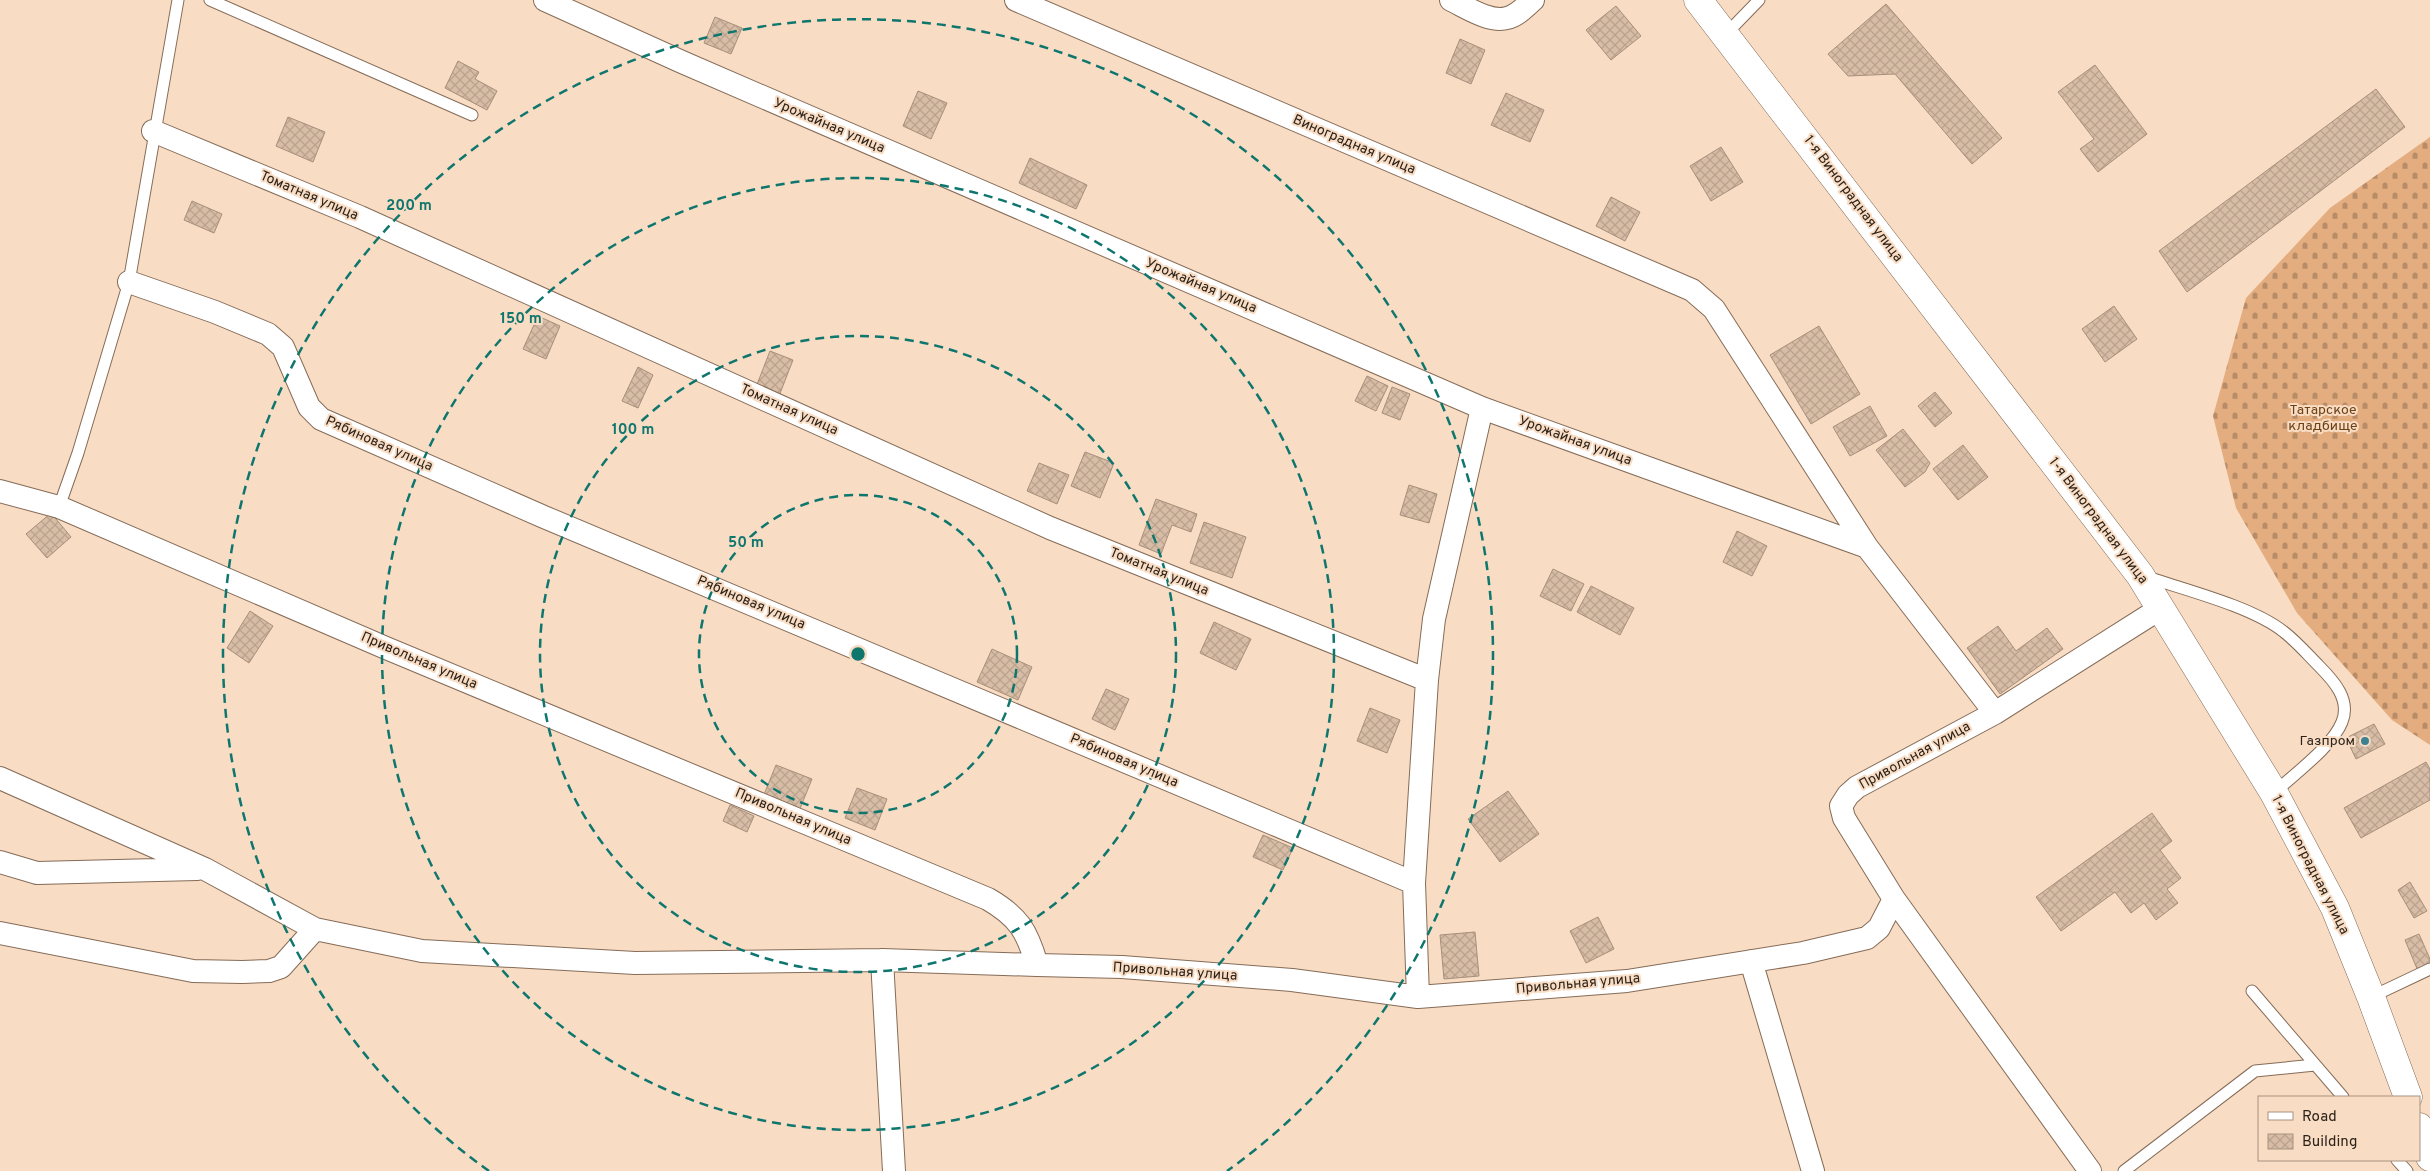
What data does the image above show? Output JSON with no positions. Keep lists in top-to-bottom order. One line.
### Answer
{"streets":{"main road":["1-я Виноградная улица"],"street":["Урожайная улица","Виноградная улица","Томатная улица","Рябиновая улица","Привольная улица"]},"crossings":[["Урожайная улица","Виноградная улица"],["Виноградная улица","Привольная улица"],["1-я Виноградная улица","Привольная улица"]],"parks":["Татарское кладбище"],"places":["Газпром"],"legend":["Road","Building"],"rings":["200 m","150 m","100 m","50 m"]}
